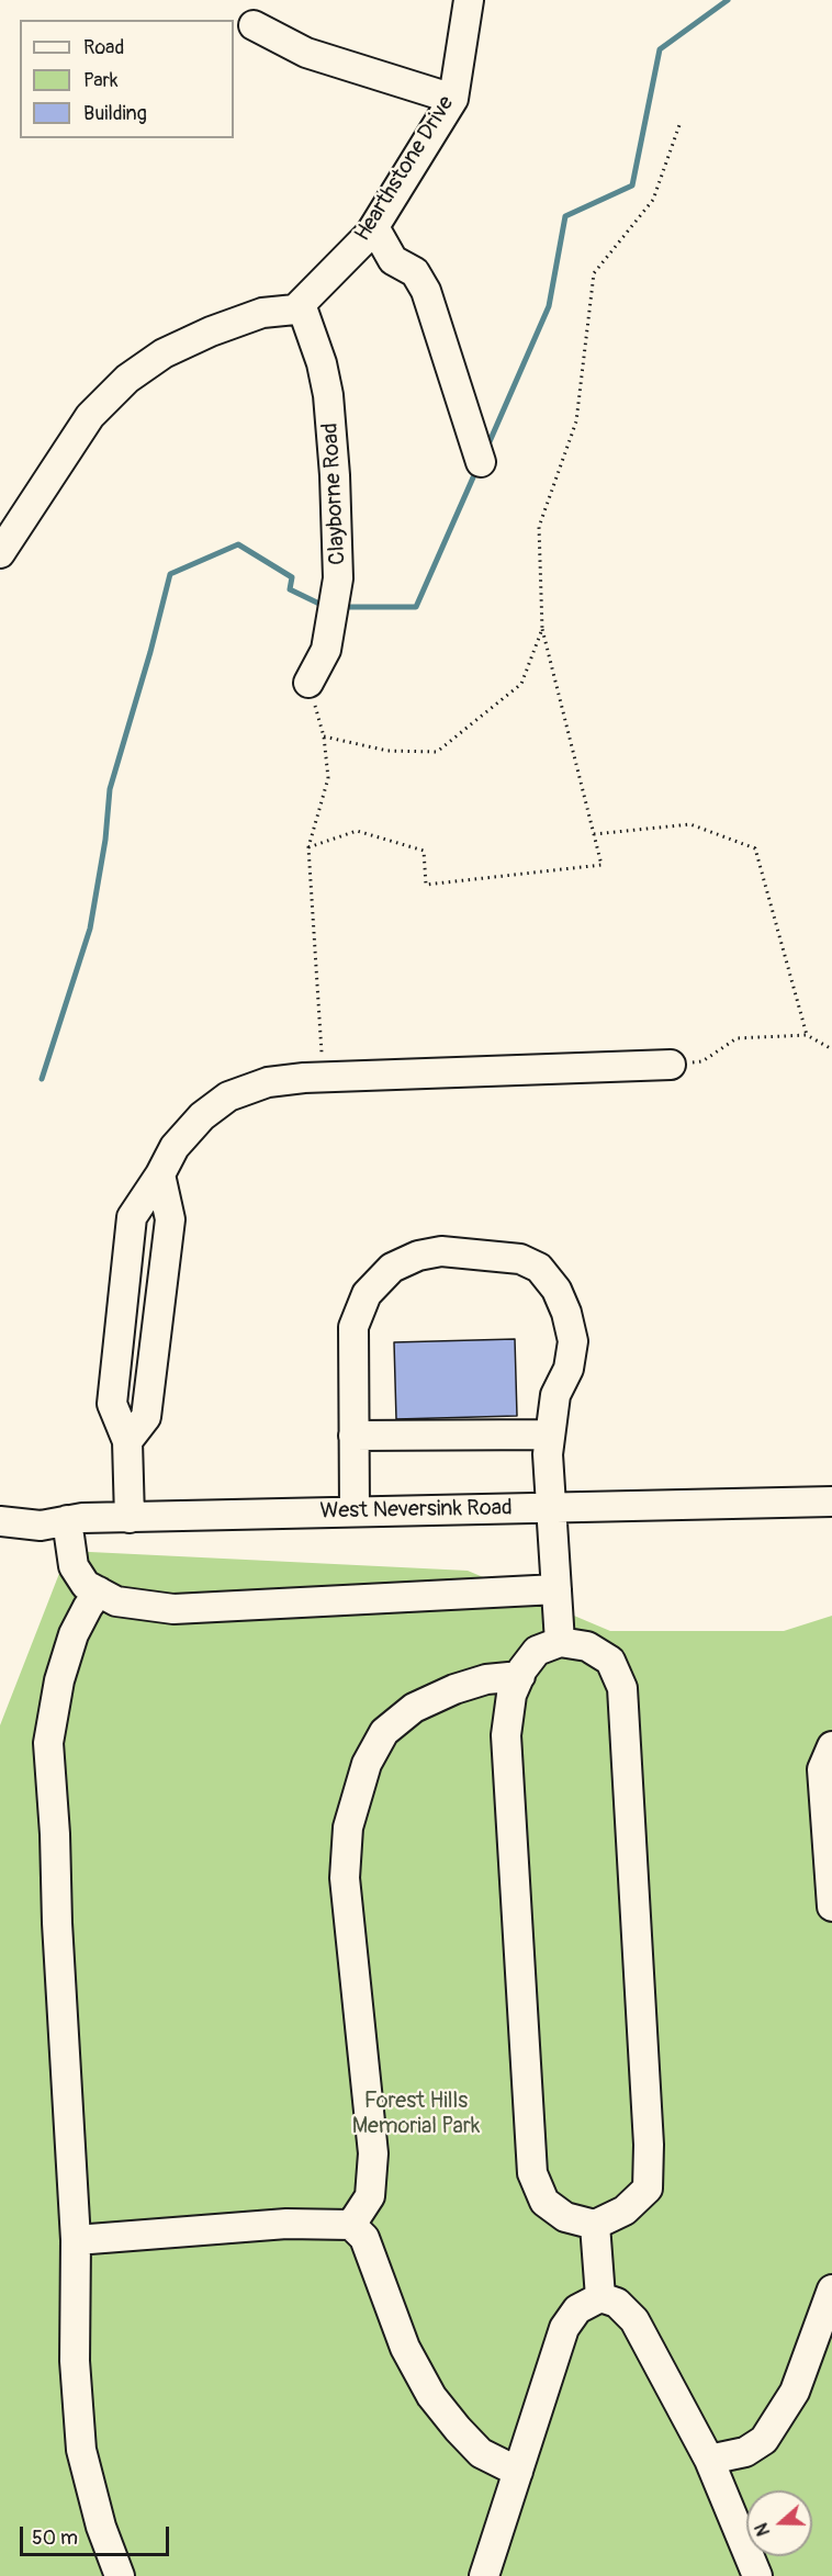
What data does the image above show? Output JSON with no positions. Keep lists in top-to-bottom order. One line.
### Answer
{"streets":{"street":["Hearthstone Drive","Clayborne Road","West Neversink Road"]},"crossings":[["Hearthstone Drive","Clayborne Road"]],"parks":["Forest Hills Memorial Park"],"legend":["Road","Park","Building"],"scale_bar":"50 m","north":"left"}
